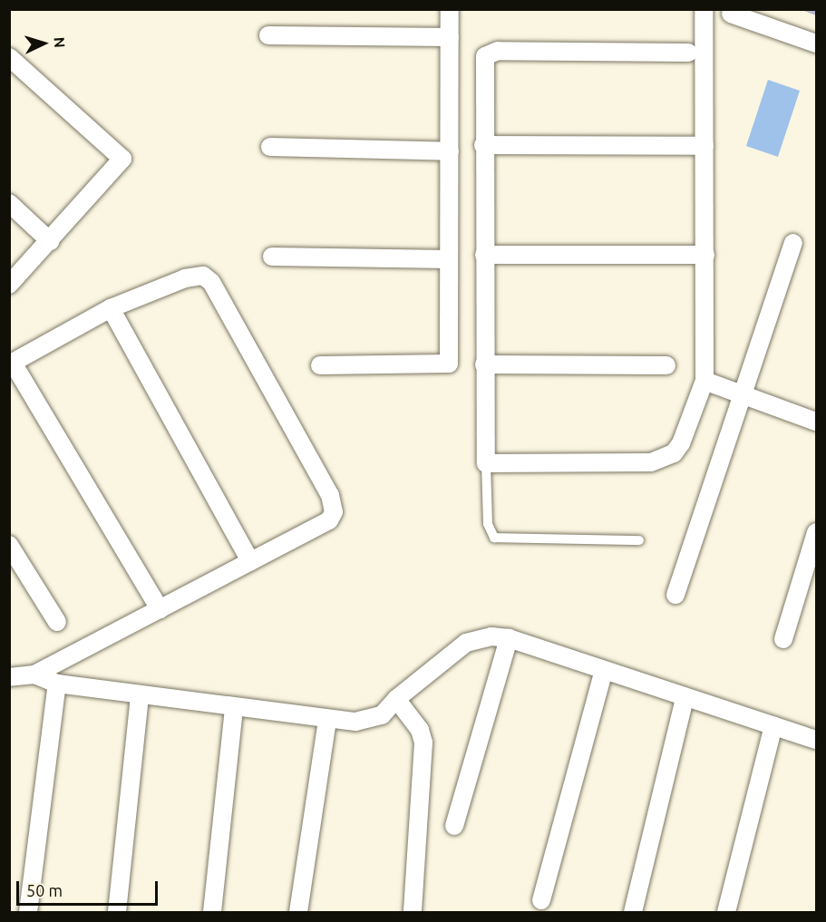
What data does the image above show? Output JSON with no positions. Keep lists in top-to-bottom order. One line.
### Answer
{"scale_bar":"50 m","north":"right"}
